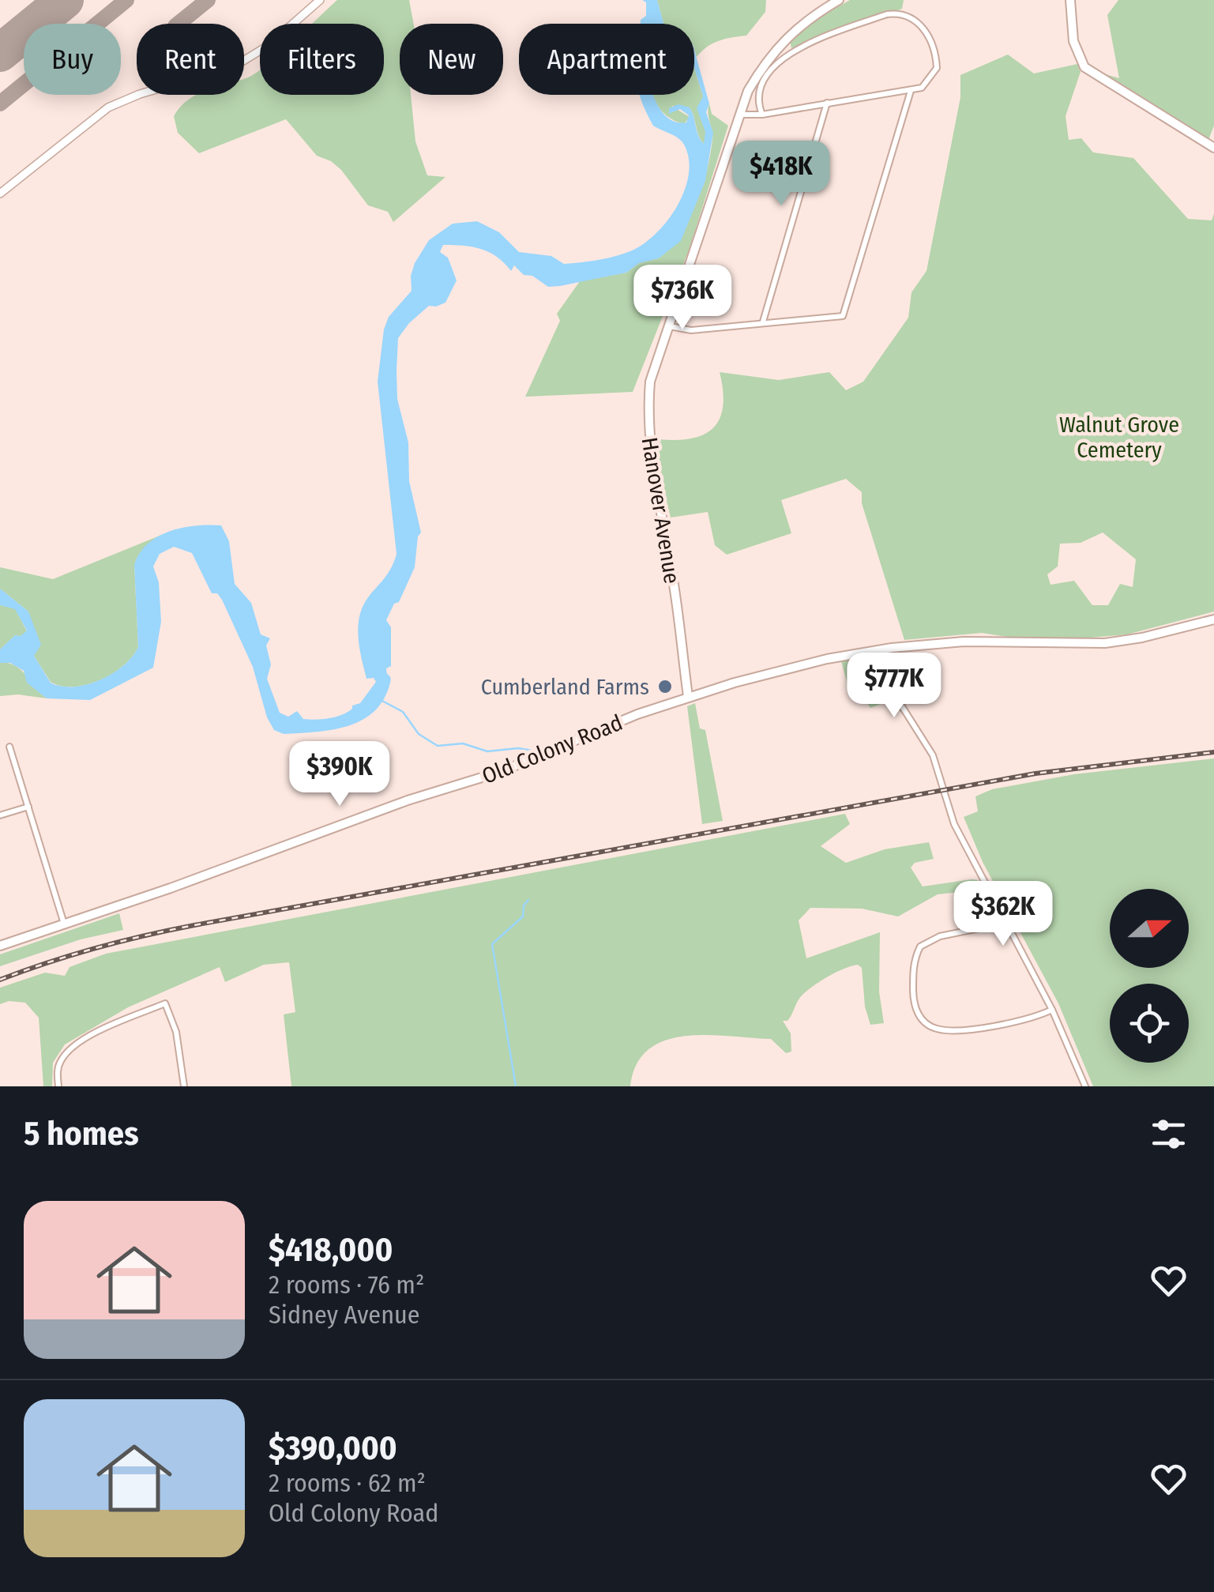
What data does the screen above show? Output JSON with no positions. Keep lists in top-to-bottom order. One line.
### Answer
{"streets":{"main road":["Hanover Avenue","Old Colony Road"]},"crossings":[["Hanover Avenue","Old Colony Road"]],"parks":["Walnut Grove Cemetery"],"places":["Cumberland Farms"],"north":"right","page":{"chip":["Buy","Rent","Filters","New","Apartment"],"price":["$418K","$736K","$777K","$390K","$362K"],"heading":"5 homes","list":[{"name":"$418,000","note":"2 rooms · 76 m² · Sidney Avenue"},{"name":"$390,000","note":"2 rooms · 62 m² · Old Colony Road"}]}}
